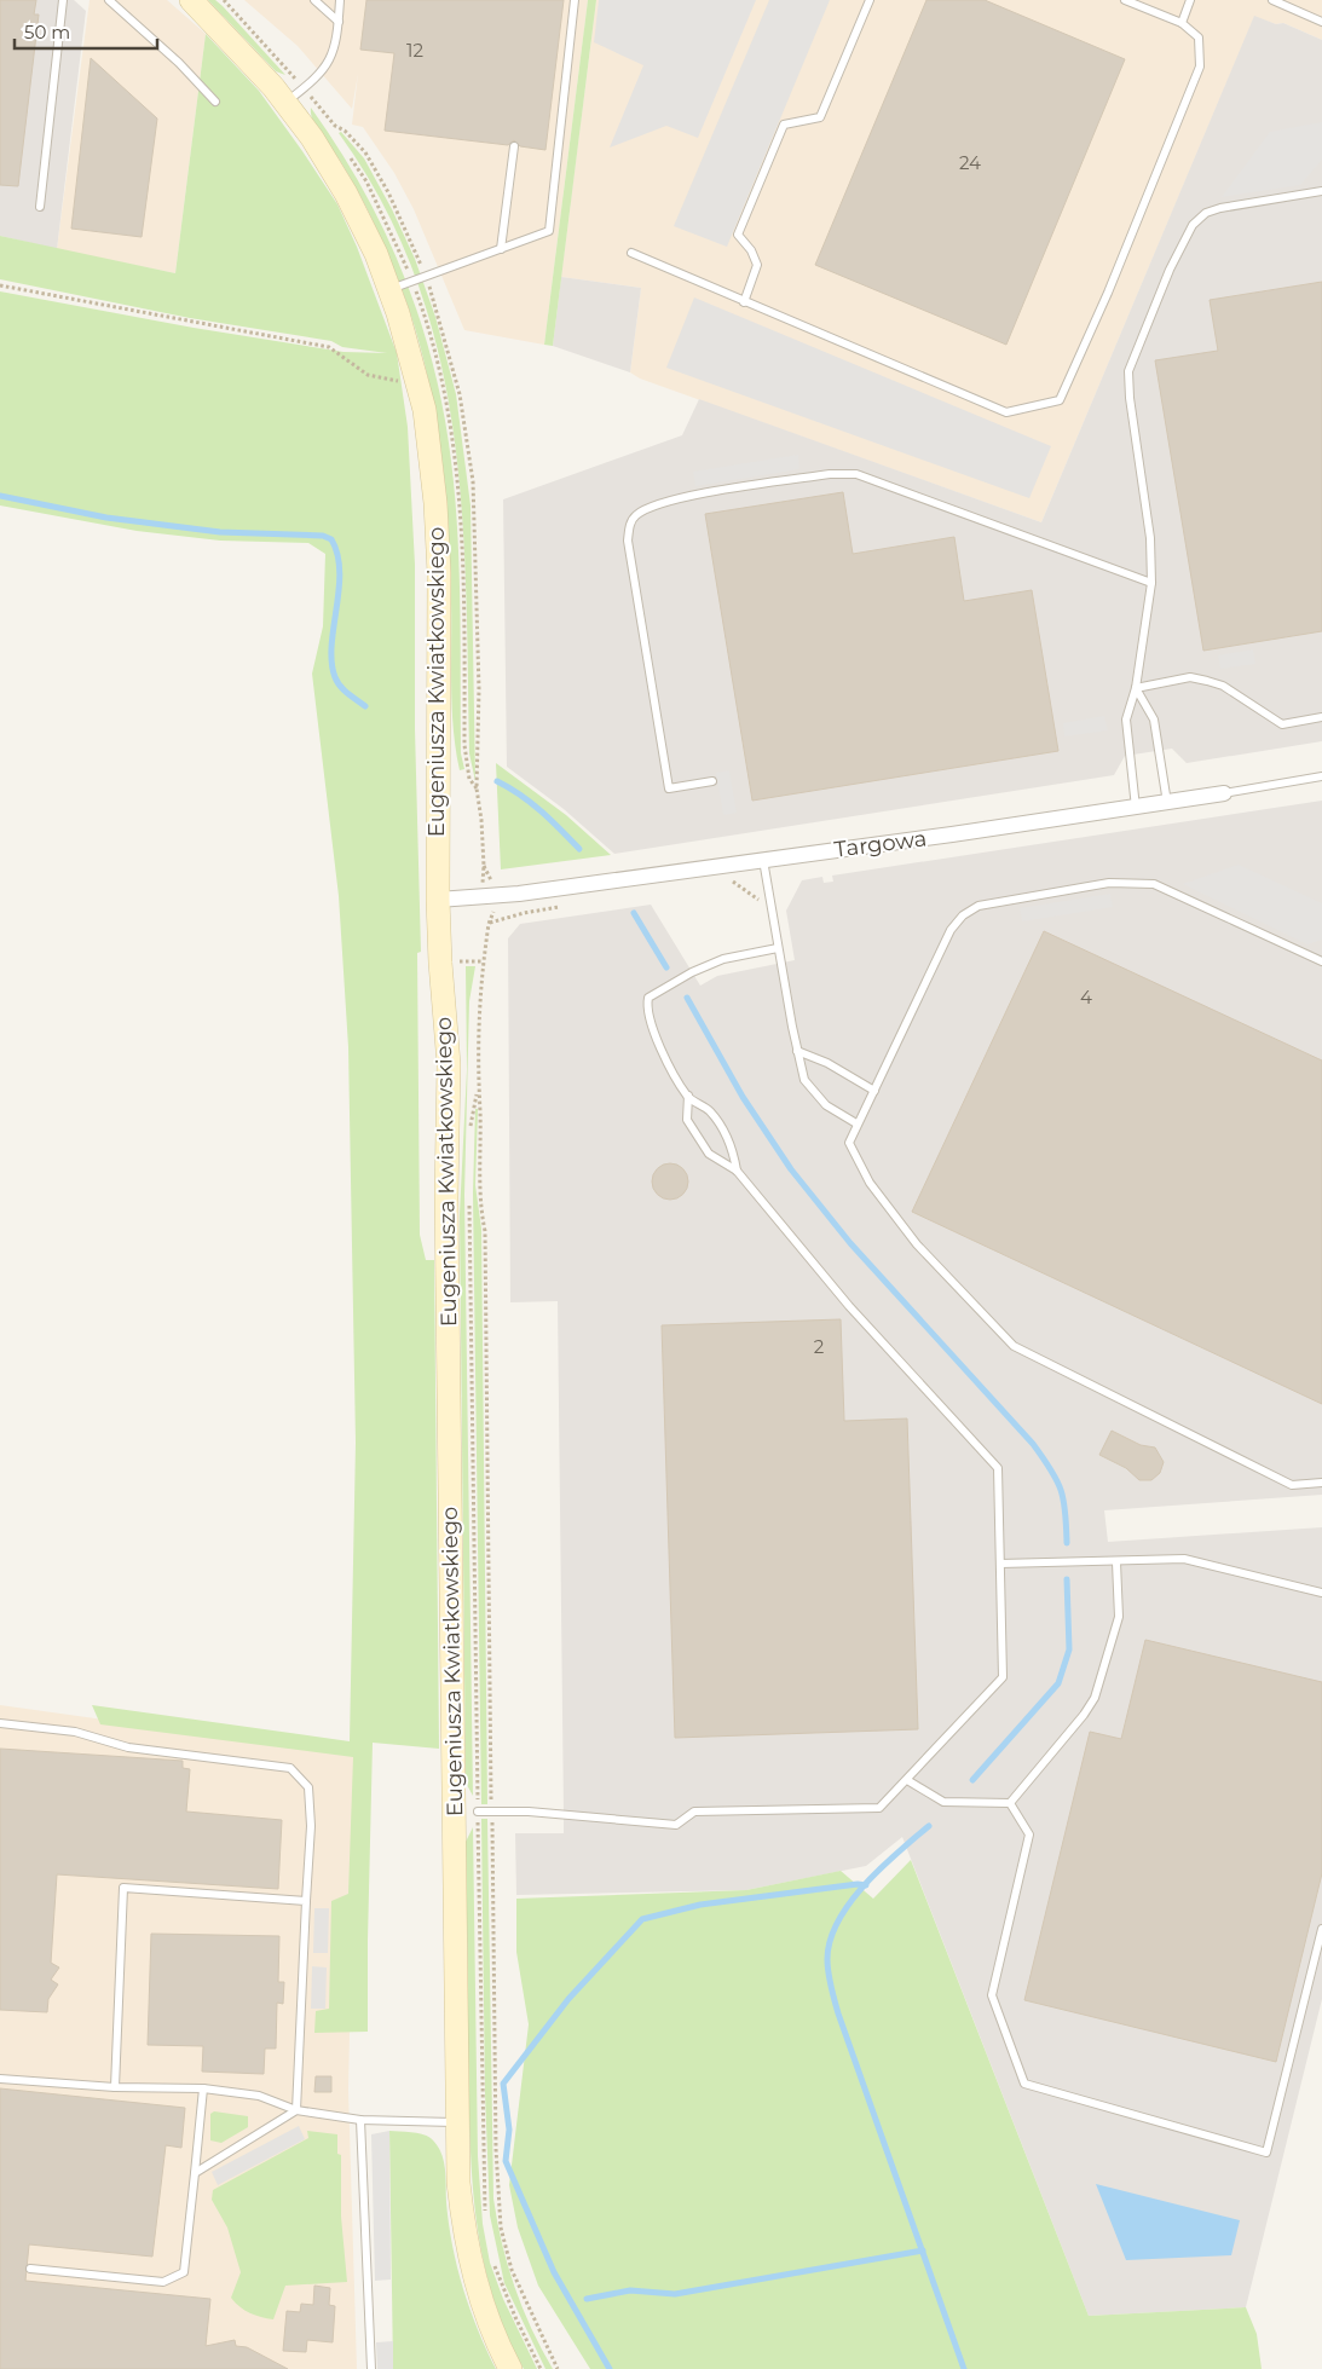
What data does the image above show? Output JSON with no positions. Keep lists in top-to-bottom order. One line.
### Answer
{"streets":{"main road":["Eugeniusza Kwiatkowskiego"],"street":["Targowa"]},"crossings":[["Eugeniusza Kwiatkowskiego","Targowa"]],"house_numbers":["12","24","4","2"],"scale_bar":"50 m"}
